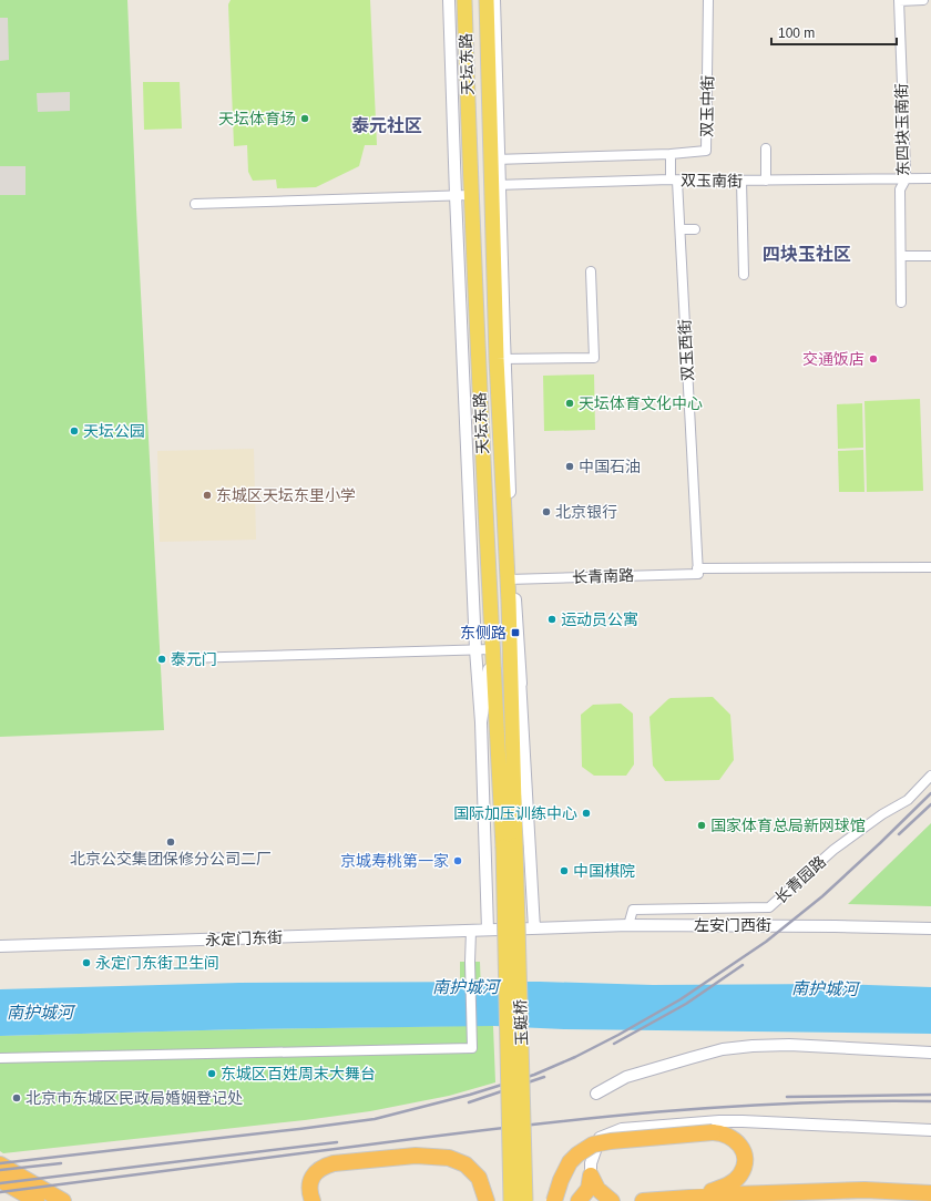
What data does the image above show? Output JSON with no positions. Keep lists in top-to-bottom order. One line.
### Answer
{"streets":{"main road":["天坛东路","玉蜓桥"],"street":["双玉中街","东四块玉南街","双玉南街","双玉西街","长青南路","长青园路","左安门西街","永定门东街"]},"crossings":[["天坛东路","双玉南街"],["天坛东路","长青南路"],["天坛东路","玉蜓桥"],["东四块玉南街","双玉南街"],["双玉南街","双玉西街"],["双玉西街","长青南路"],["长青园路","左安门西街"],["左安门西街","永定门东街"]],"districts":["泰元社区","四块玉社区"],"water":["南护城河"],"places":{"other":["天坛体育场","交通饭店","天坛体育文化中心","天坛公园","中国石油","东城区天坛东里小学","北京银行","运动员公寓","泰元门","国际加压训练中心","国家体育总局新网球馆","北京公交集团保修分公司二厂","京城寿桃第一家","中国棋院","永定门东街卫生间","东城区百姓周末大舞台","北京市东城区民政局婚姻登记处"],"transit":["东侧路"]},"scale_bar":"100 m"}
